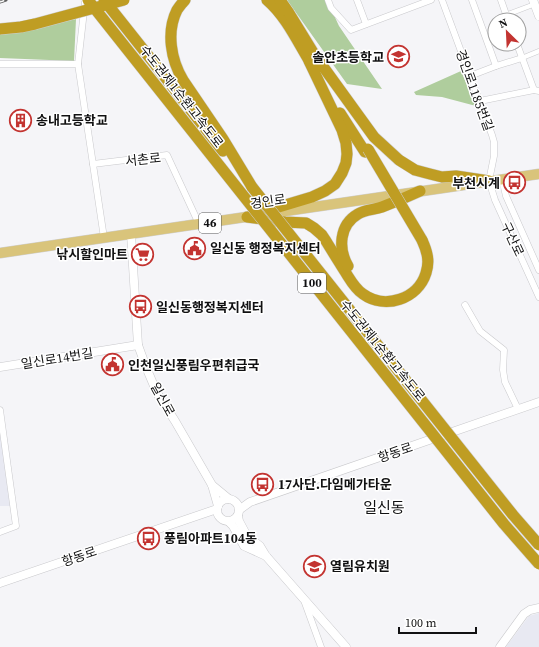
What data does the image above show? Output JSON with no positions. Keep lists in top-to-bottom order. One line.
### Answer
{"streets":{"highway":["수도권제1순환고속도로","100"],"main road":["경인로","46"],"street":["경인로1185번길","서촌로","구산로","일신로14번길","일신로","항동로"]},"crossings":[["경인로1185번길","경인로"],["경인로1185번길","구산로"],["서촌로","경인로"],["경인로","구산로"],["경인로","일신로"],["일신로14번길","일신로"],["일신로","항동로"]],"districts":["일신동"],"places":{"school or university":["솔안초등학교","열림유치원"],"building":["송내고등학교"],"bus stop":["부천시계","일신동행정복지센터","17사단.다임메가타운","풍림아파트104동"],"public building":["일신동 행정복지센터","인천일신풍림우편취급국"],"supermarket":["낚시할인마트"]},"scale_bar":"100 m","north":"top left"}
